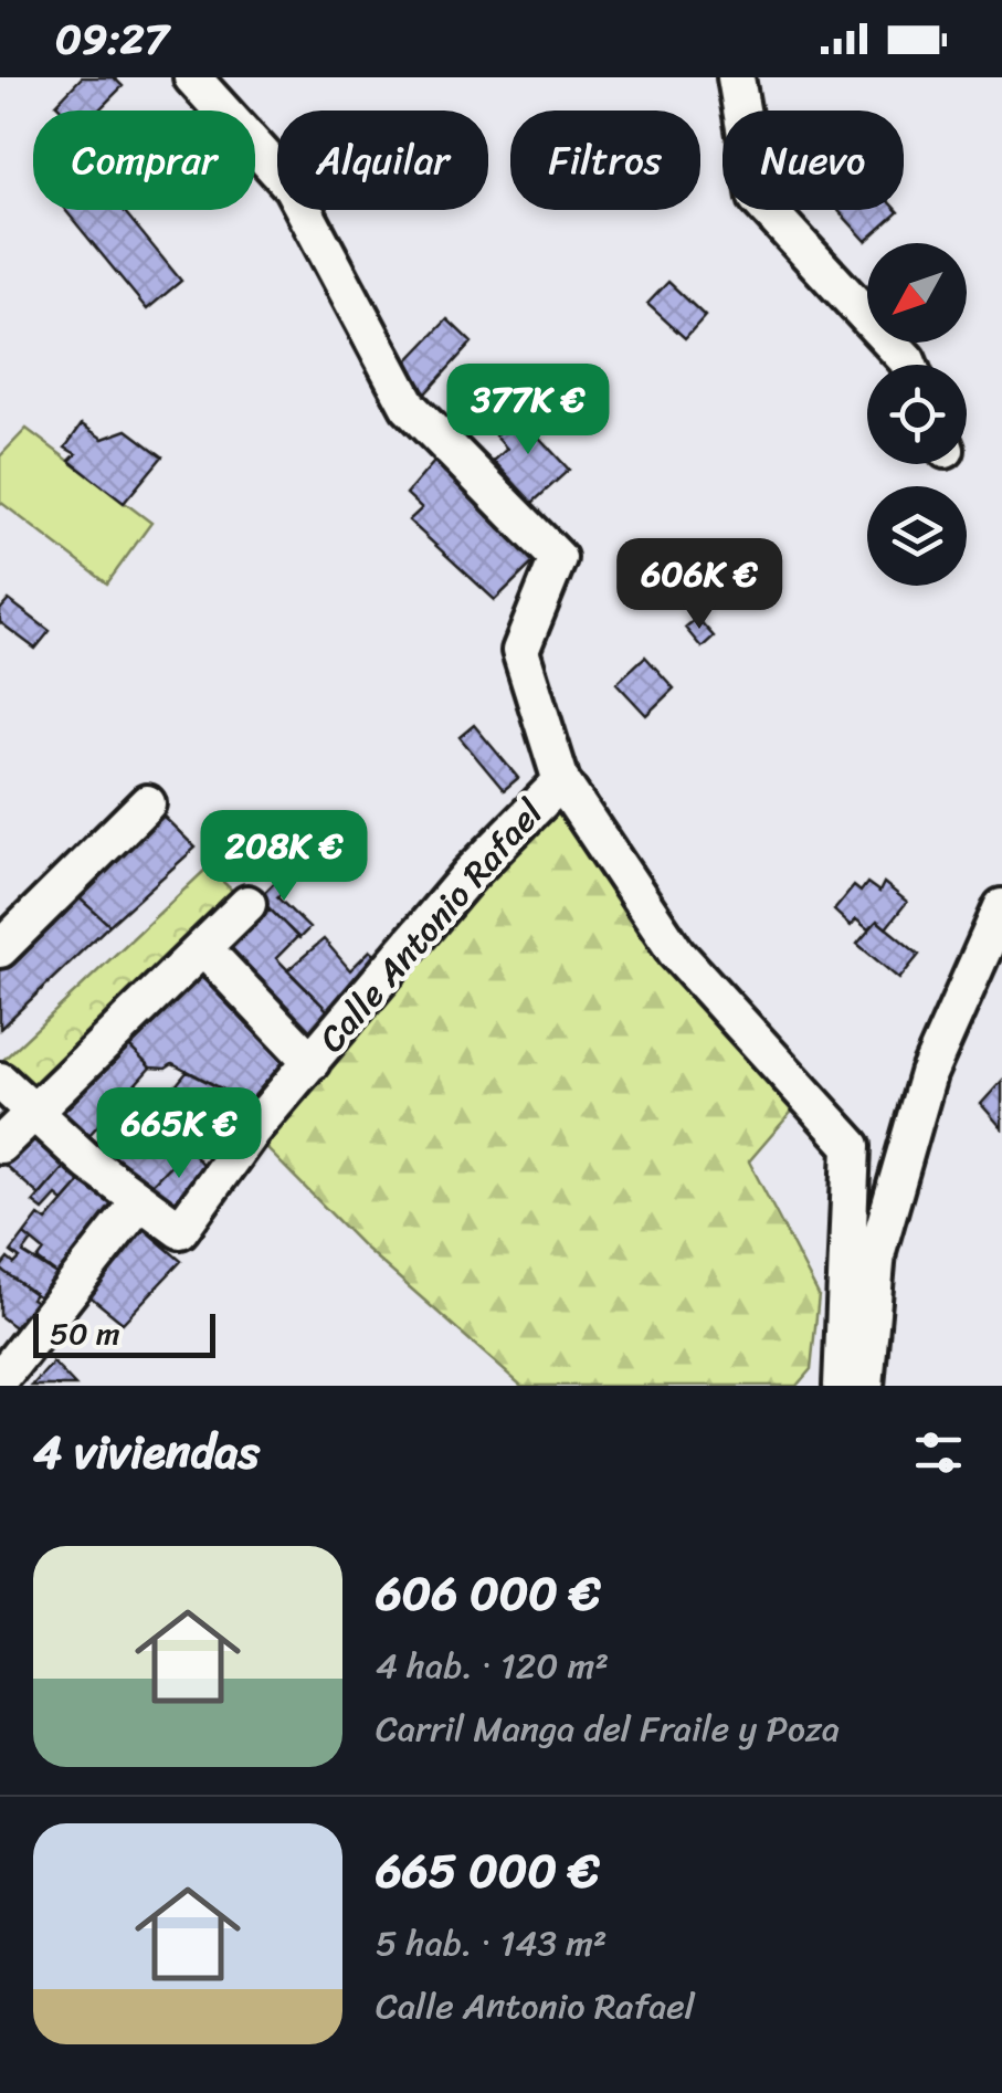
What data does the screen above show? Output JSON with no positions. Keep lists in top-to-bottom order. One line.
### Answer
{"streets":{"street":["Calle Antonio Rafael"]},"scale_bar":"50 m","north":"bottom left","page":{"status":"09:27","chip":["Comprar","Alquilar","Filtros","Nuevo"],"price":["377K €","606K €","208K €","665K €"],"scale":"50 m","heading":"4 viviendas","list":[{"name":"606 000 €","note":"4 hab. · 120 m² · Carril Manga del Fraile y Poza"},{"name":"665 000 €","note":"5 hab. · 143 m² · Calle Antonio Rafael"}]}}
